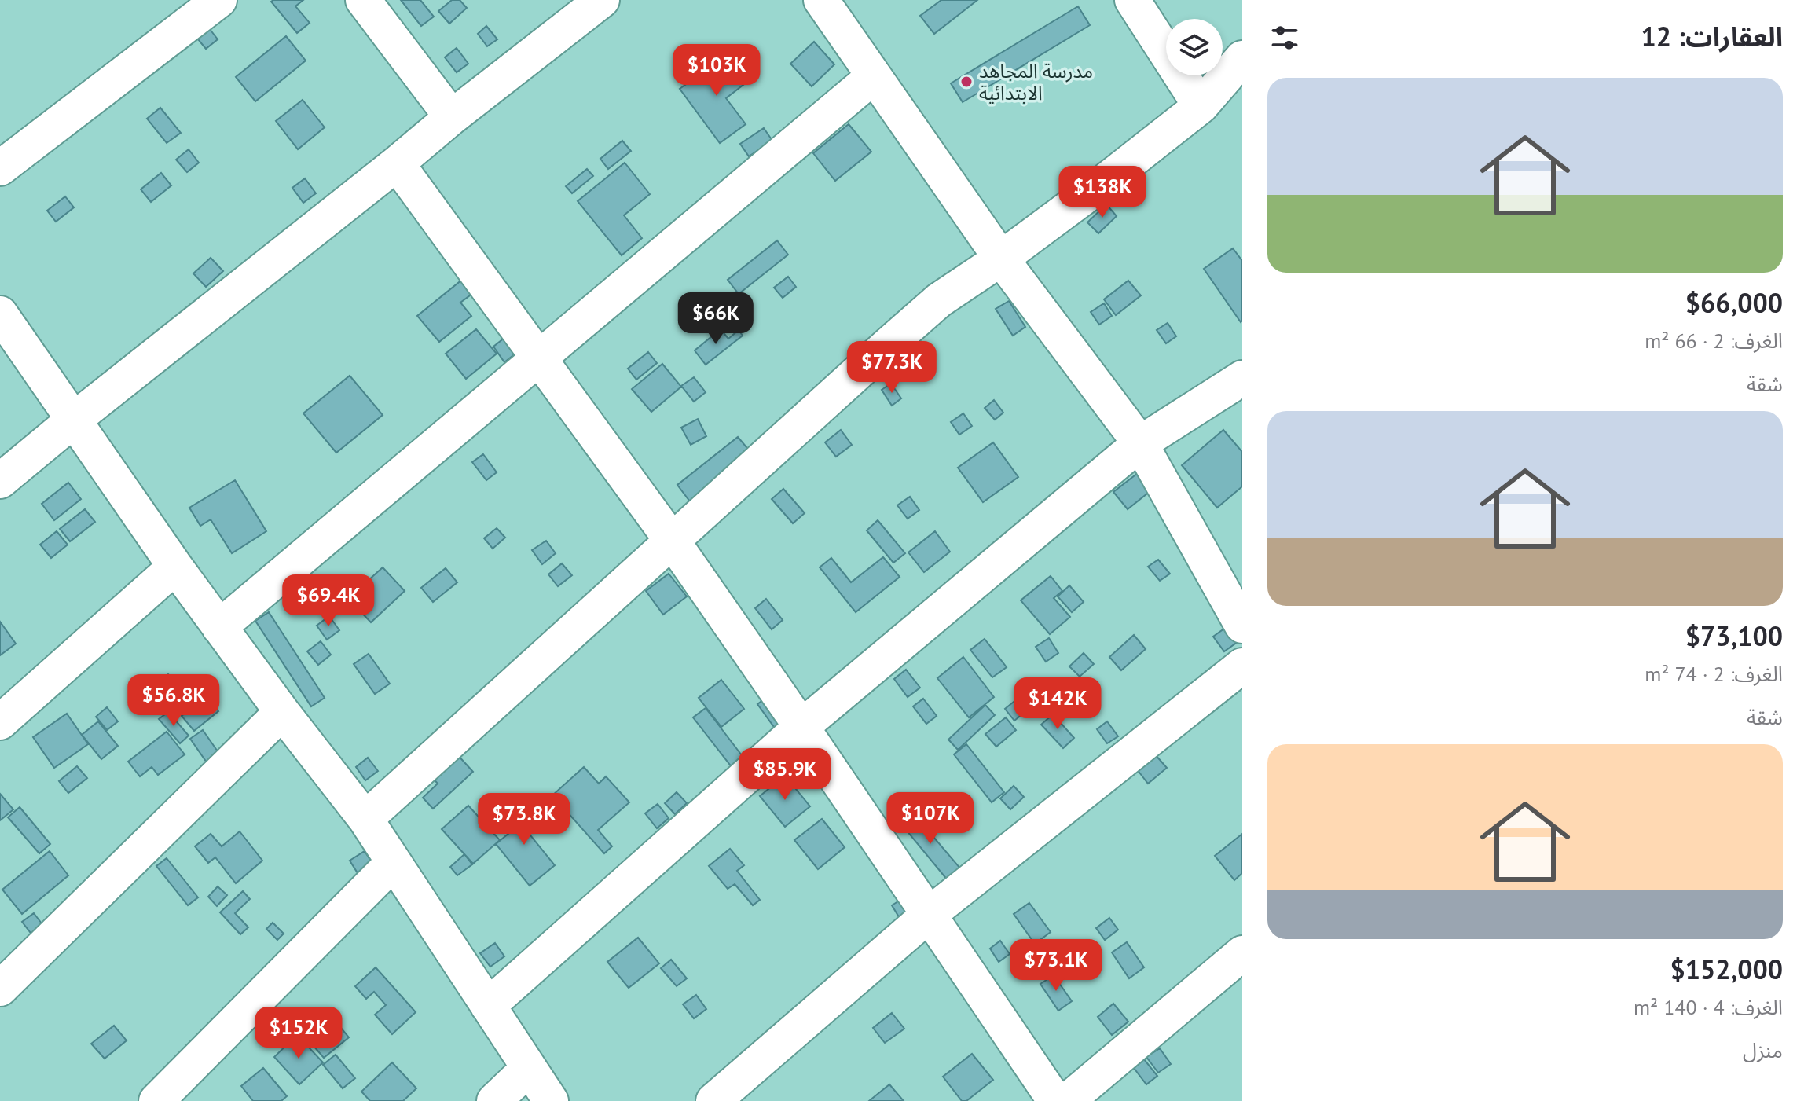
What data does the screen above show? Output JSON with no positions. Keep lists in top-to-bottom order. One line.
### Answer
{"places":["مدرسة المجاهد الابتدائية"],"page":{"heading":"العقارات: 12","price":["$103K","$138K","$66K","$77.3K","$69.4K","$56.8K","$142K","$85.9K","$107K","$73.8K","$73.1K","$152K"],"list":[{"name":"$66,000","note":"الغرف: 2 · 66 m² · شقة"},{"name":"$73,100","note":"الغرف: 2 · 74 m² · شقة"},{"name":"$152,000","note":"الغرف: 4 · 140 m² · منزل"}]}}
